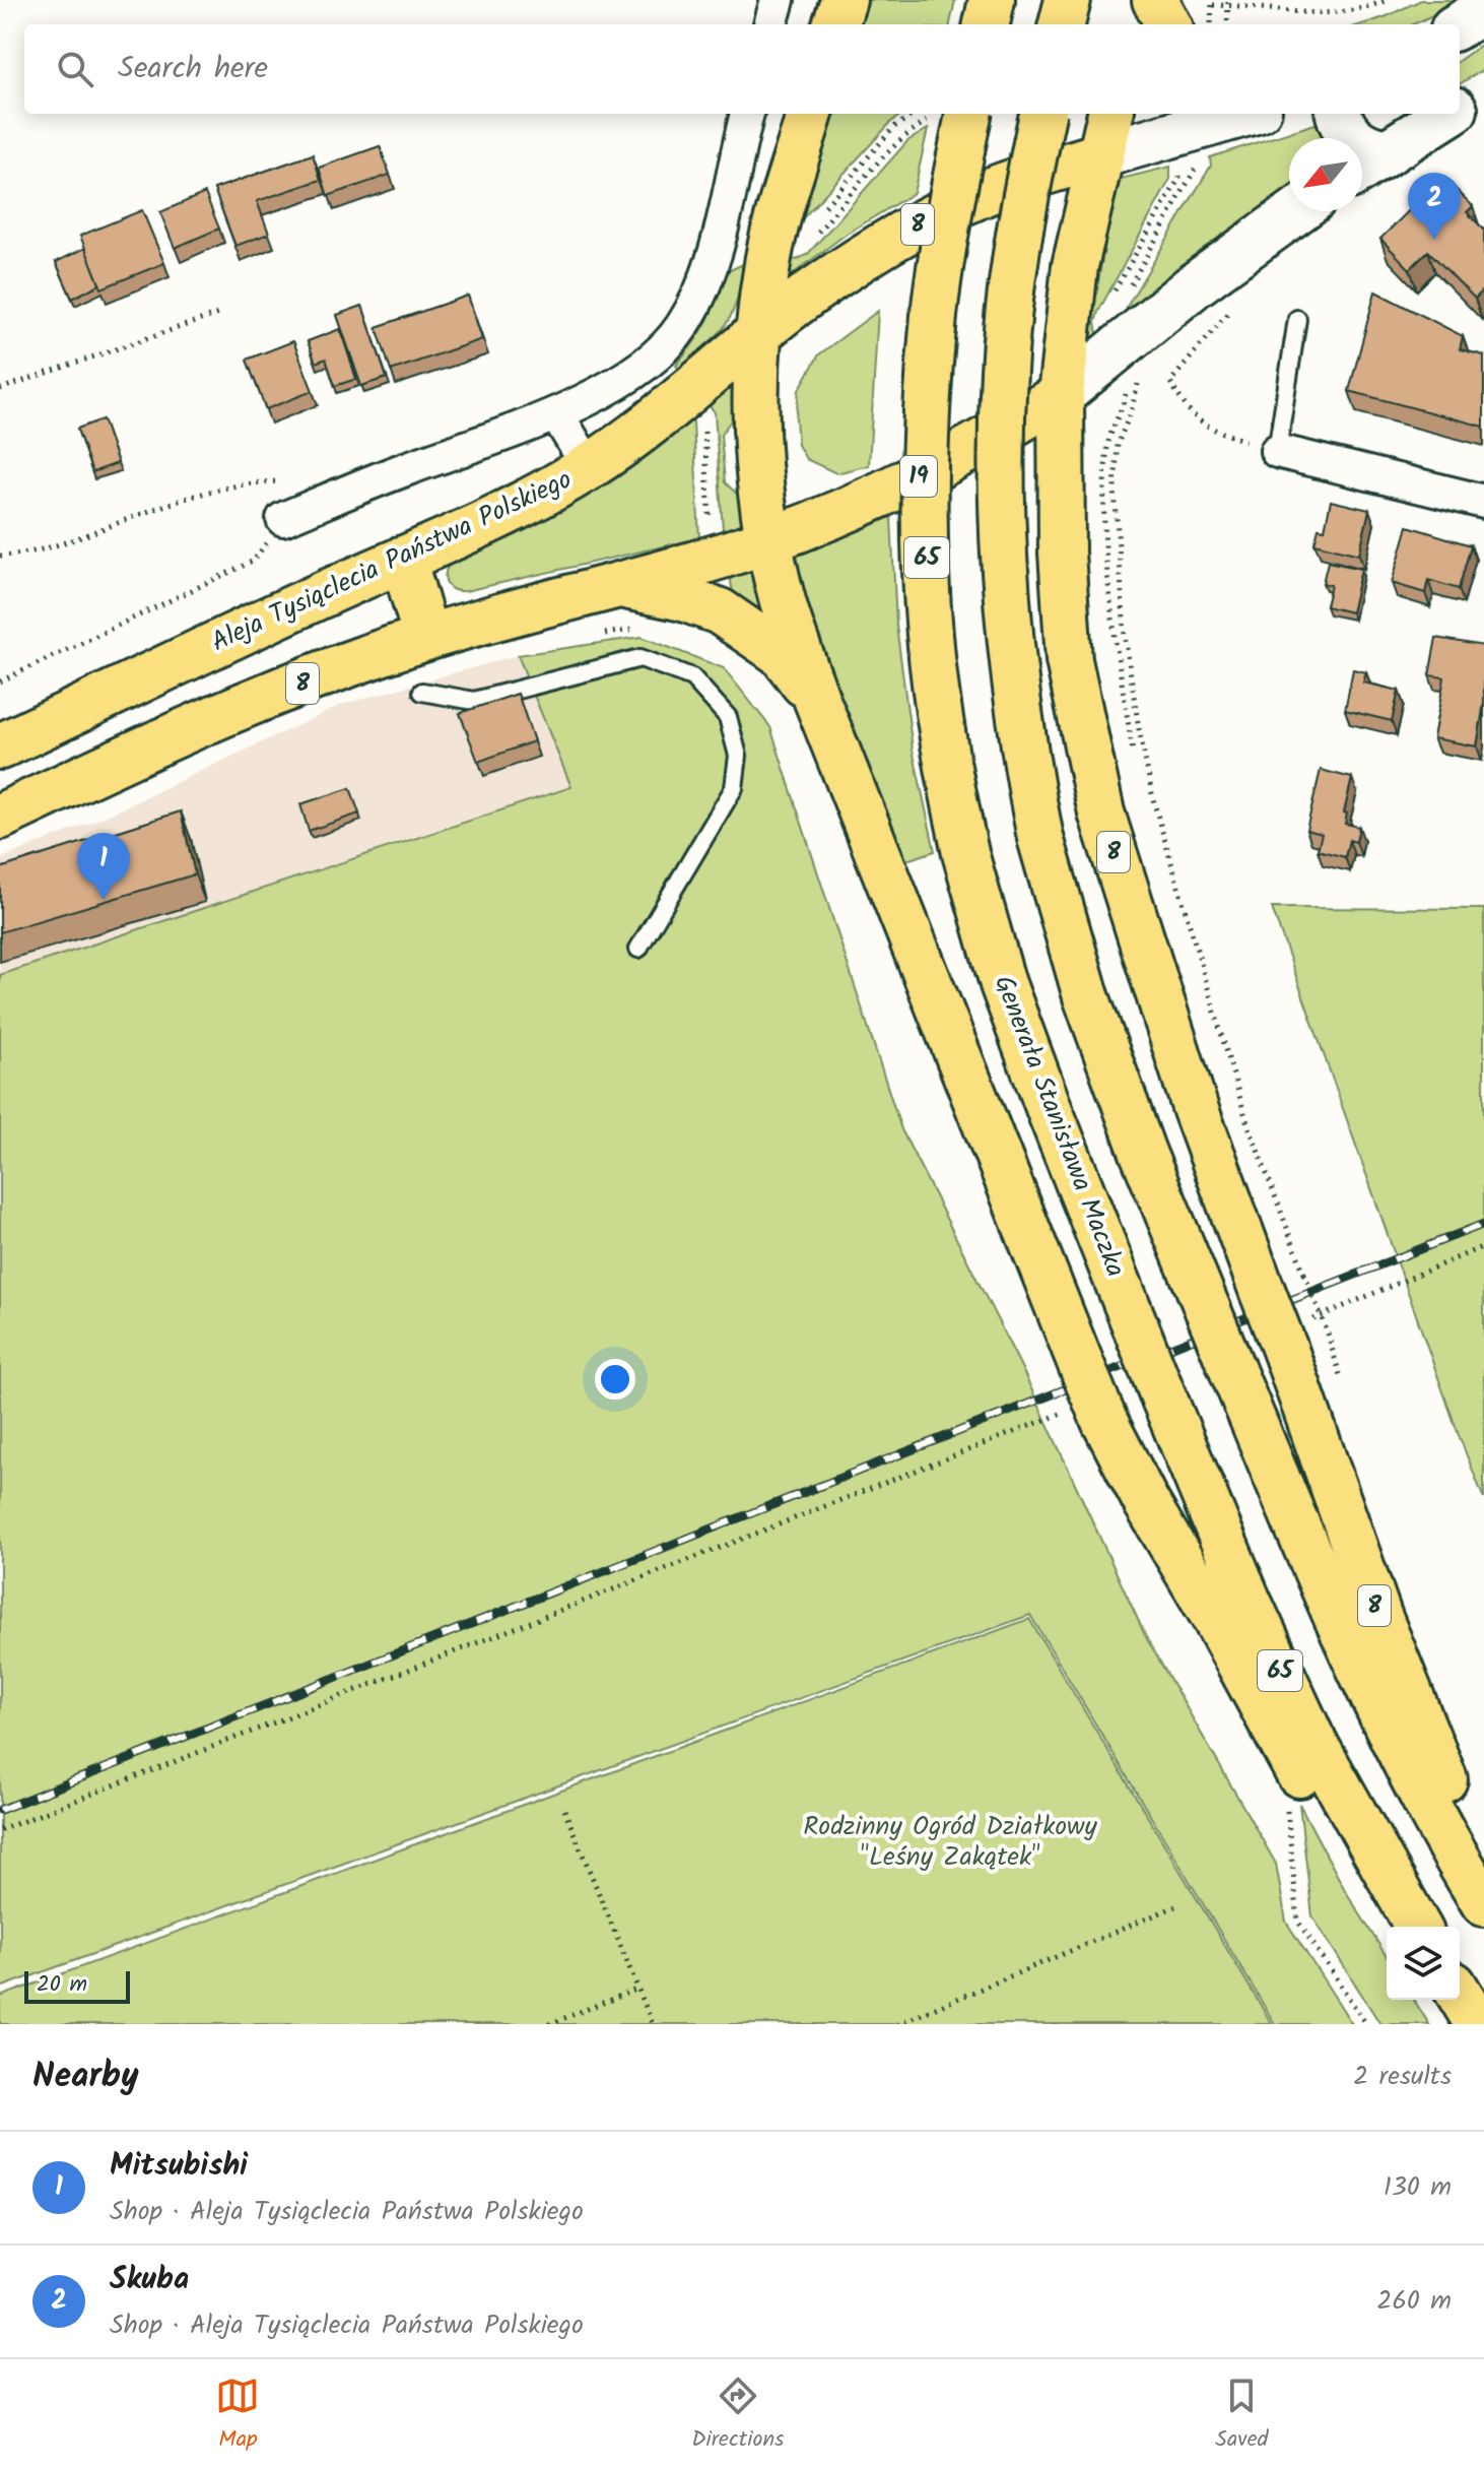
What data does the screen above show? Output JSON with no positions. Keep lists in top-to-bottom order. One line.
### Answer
{"streets":{"highway":["8","19","65","Aleja Tysiąclecia Państwa Polskiego","Generała Stanisława Maczka"]},"crossings":[["8","19"],["8","Aleja Tysiąclecia Państwa Polskiego"]],"parks":["Rodzinny Ogród Działkowy \"Leśny Zakątek\""],"scale_bar":"20 m","north":"bottom left","page":{"search":"Search here","pins":["2","1"],"scale":"20 m","heading":["Nearby","2 results"],"list":[{"mark":"1","name":"Mitsubishi","note":"Shop · Aleja Tysiąclecia Państwa Polskiego","value":"130 m"},{"mark":"2","name":"Skuba","note":"Shop · Aleja Tysiąclecia Państwa Polskiego","value":"260 m"}],"nav":["Map","Directions","Saved"]}}
